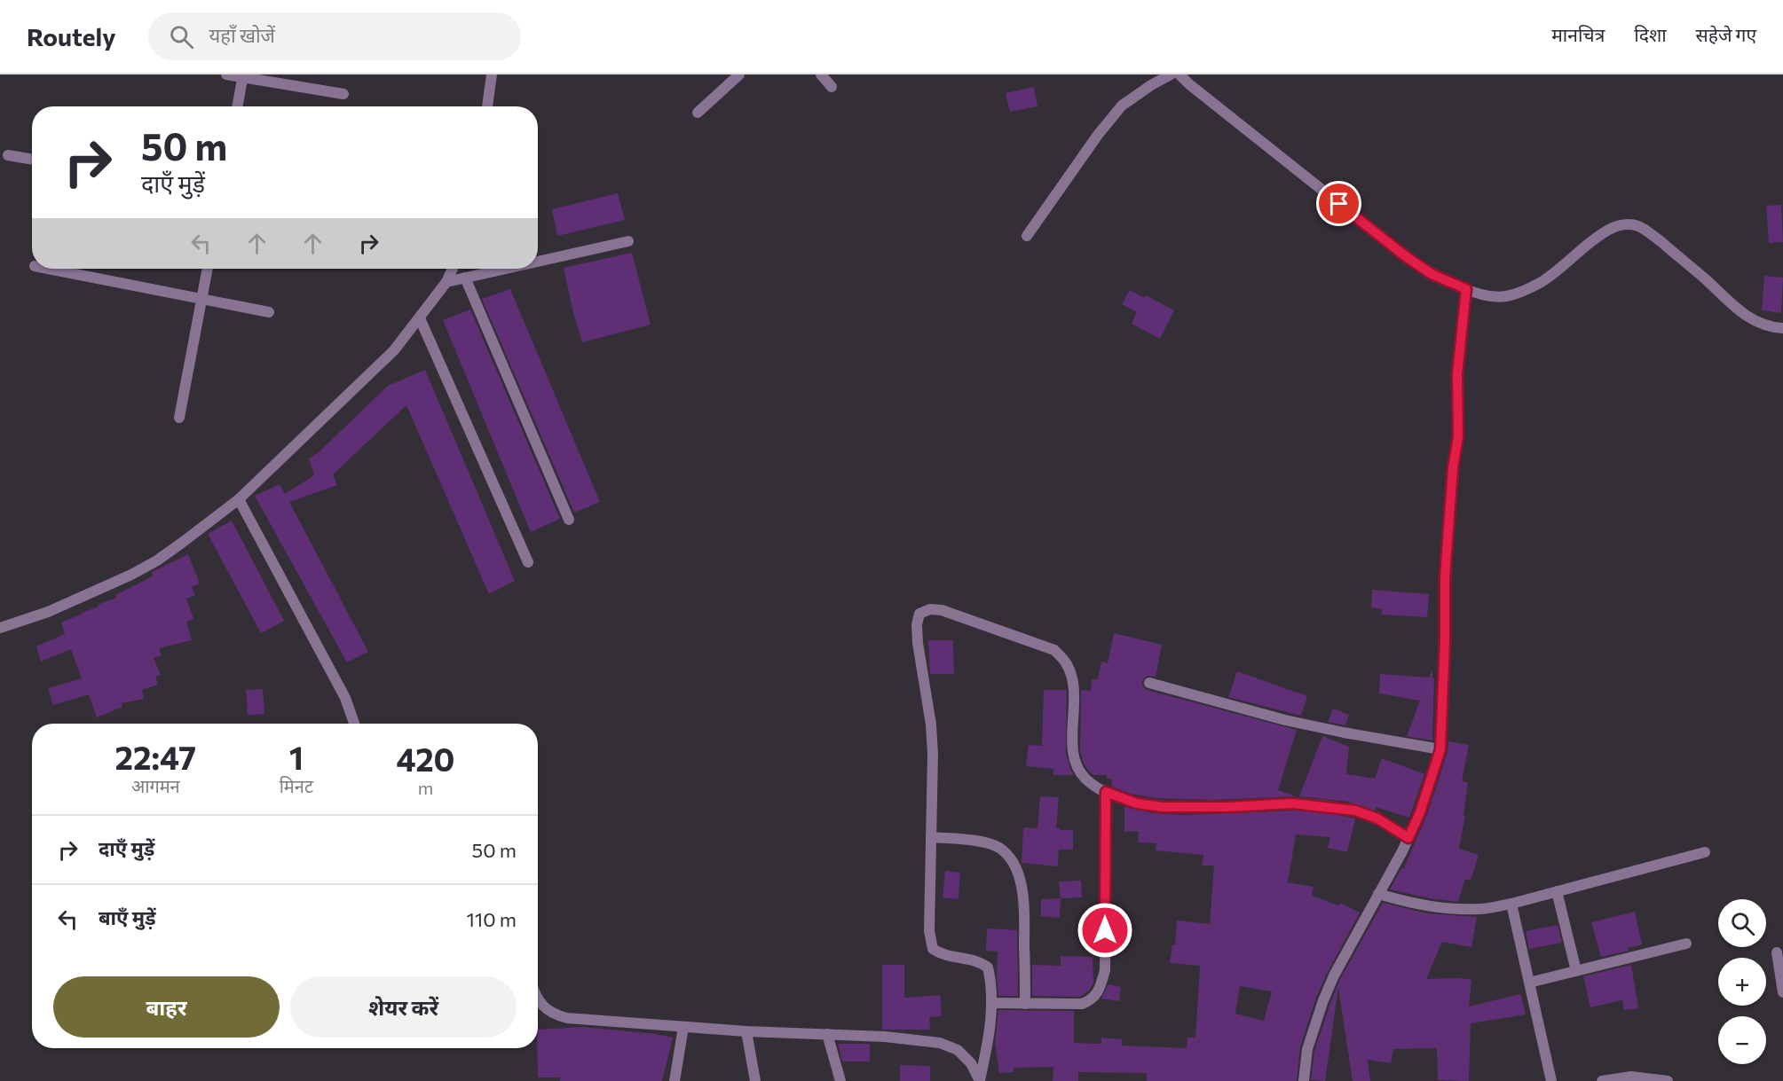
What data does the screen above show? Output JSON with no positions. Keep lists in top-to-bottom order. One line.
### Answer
{"page":{"header":"Routely","search":"यहाँ खोजें","nav":["मानचित्र","दिशा","सहेजे गए"],"turn":["50 m","दाएँ मुड़ें"],"eta":["22:47","आगमन","1","मिनट","420","m"],"list":[{"name":"दाएँ मुड़ें","value":"50 m"},{"name":"बाएँ मुड़ें","value":"110 m"}],"map_buttons":["+","−"],"buttons":["बाहर","शेयर करें"]}}
